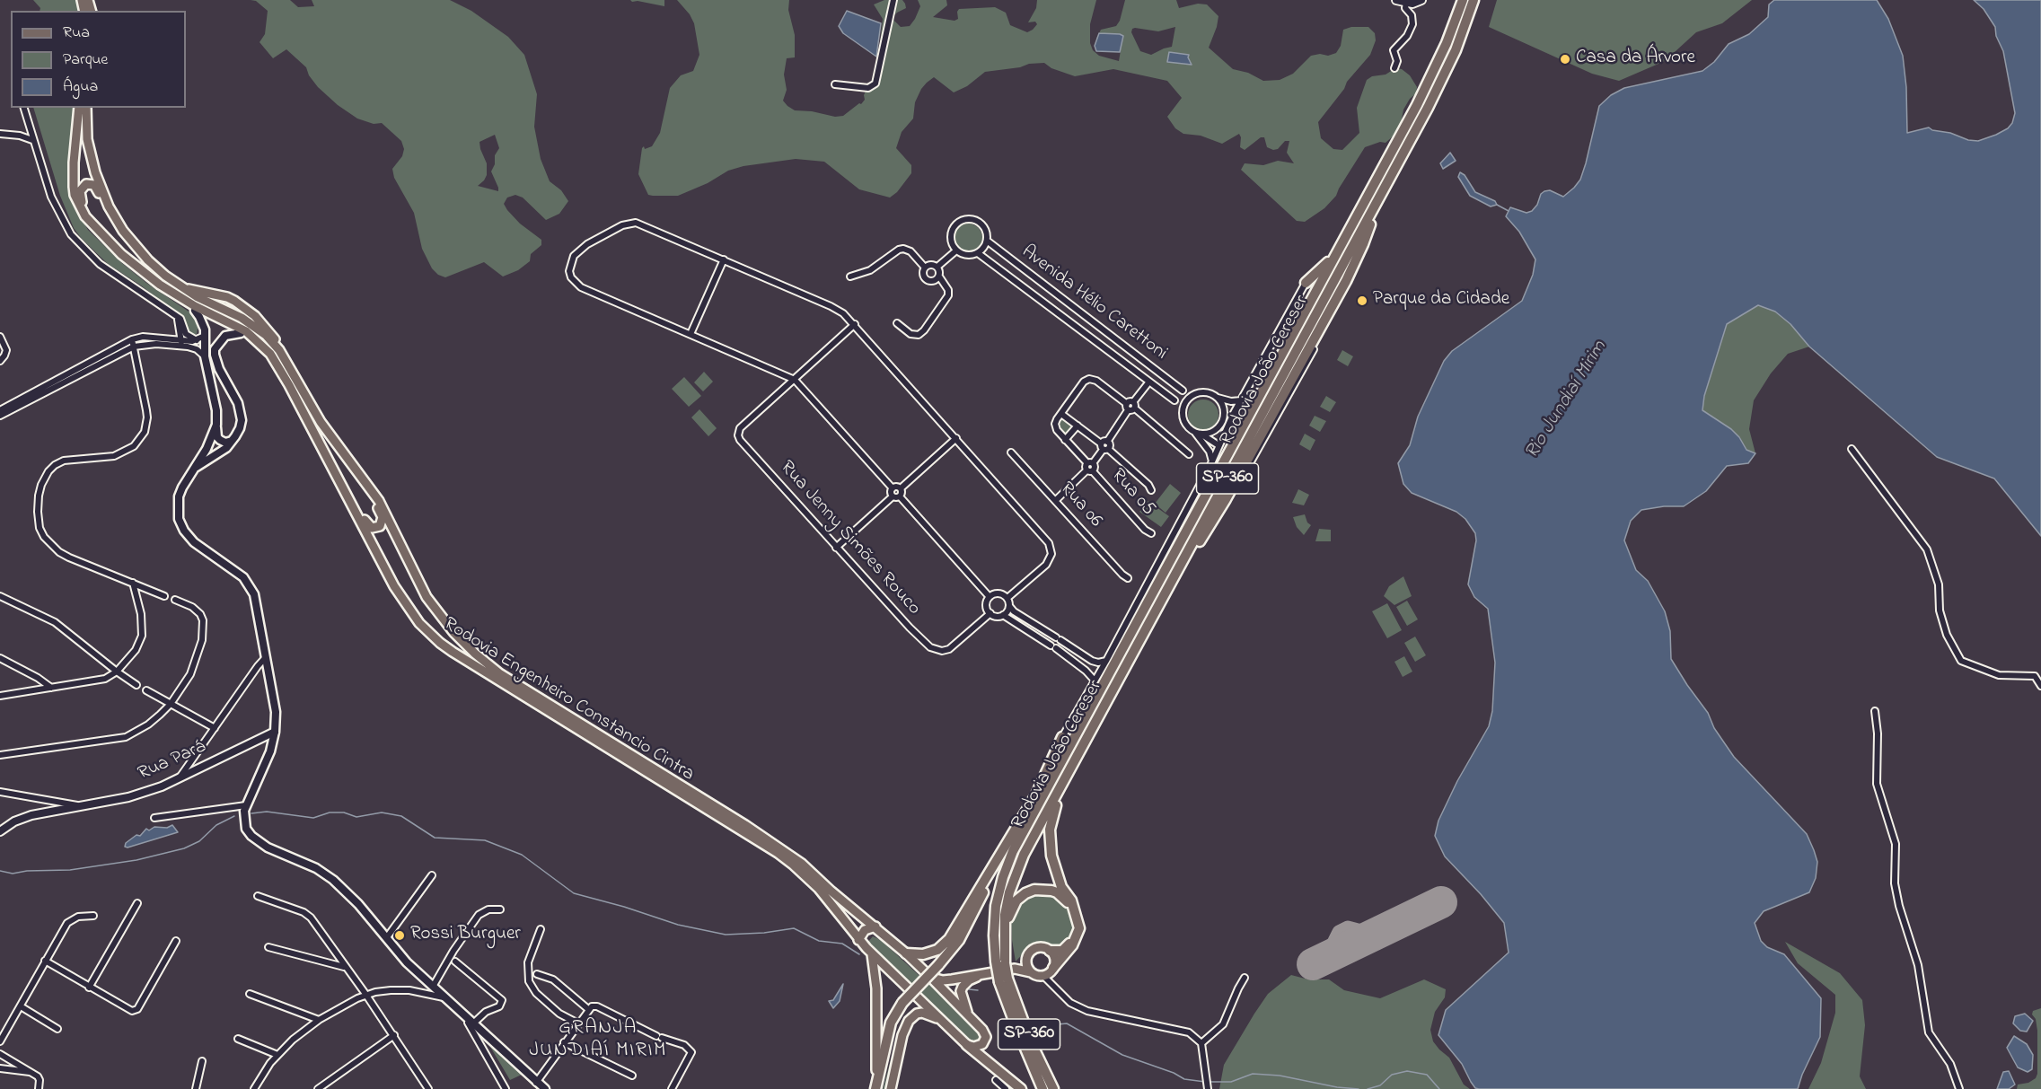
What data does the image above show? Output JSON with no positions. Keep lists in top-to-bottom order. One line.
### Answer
{"streets":{"highway":["Rodovia João Cereser","SP-360"],"main road":["Rodovia Engenheiro Constancio Cintra"],"street":["Avenida Hélio Carettoni","Rua 05","Rua 06","Rua Jenny Simões Rouco","Rua Pará"]},"crossings":[["Rodovia João Cereser","SP-360"]],"districts":["GRANJA JUNDIAÍ MIRIM"],"water":["Rio Jundiaí Mirim"],"places":["Casa da Árvore","Parque da Cidade","Rossi Burguer"],"legend":["Rua","Parque","Água"]}
